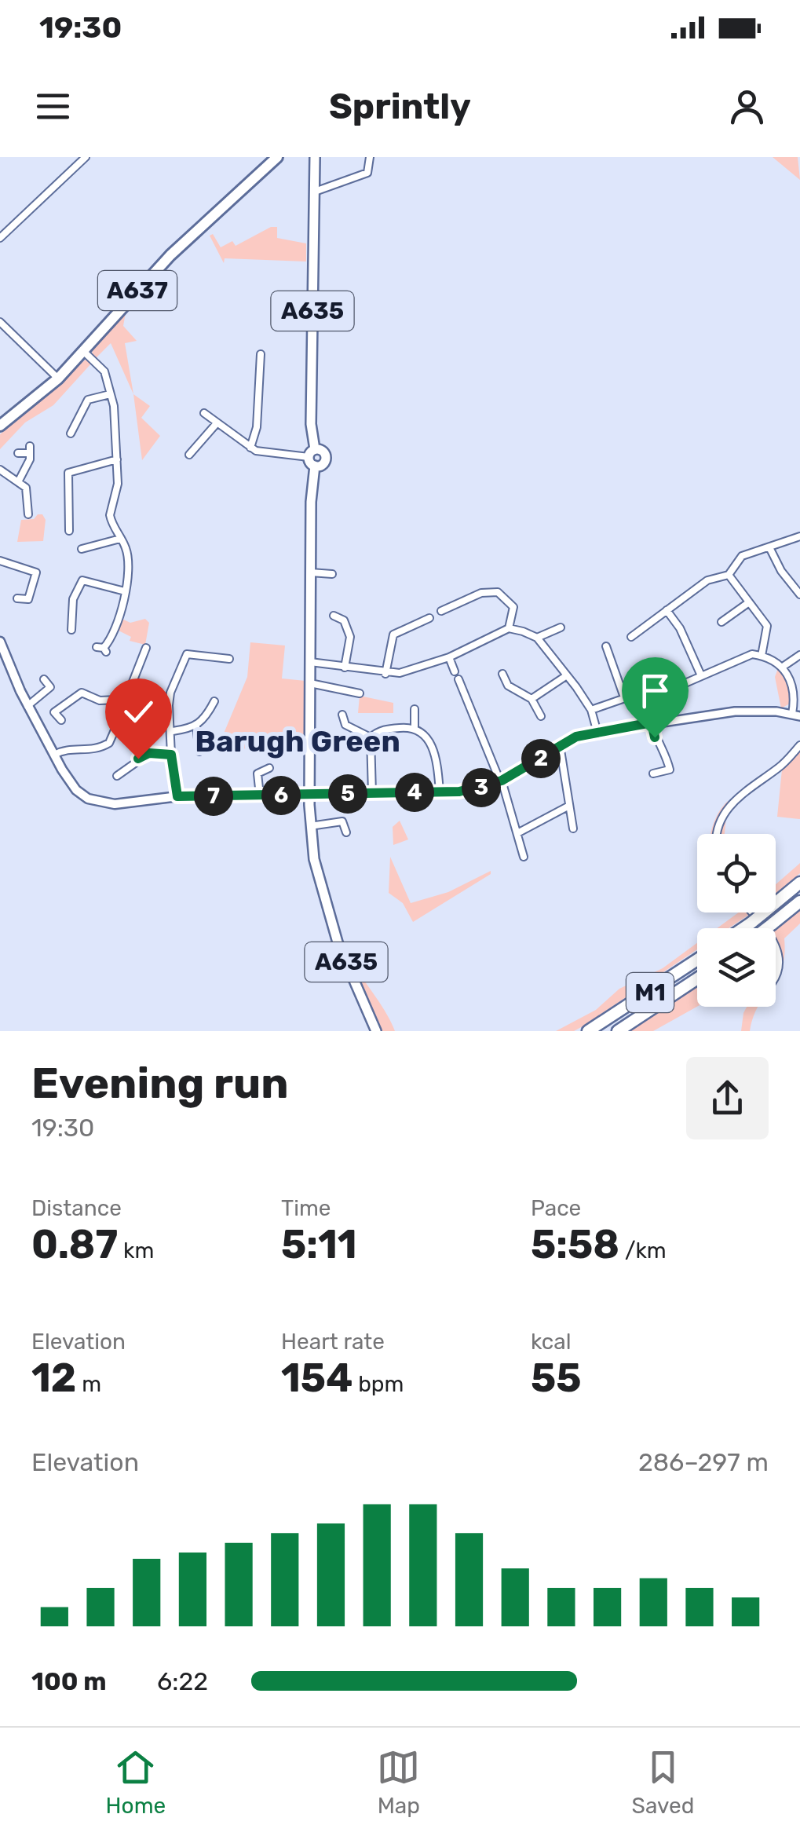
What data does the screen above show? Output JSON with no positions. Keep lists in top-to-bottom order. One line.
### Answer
{"streets":{"highway":["A637","M1"],"main road":["A635"]},"districts":["Barugh Green"],"page":{"status":"19:30","header":"Sprintly","pins":["2","3","4","5","6","7"],"heading":["Evening run","19:30"],"stats":[["Distance","0.87 km"],["Time","5:11"],["Pace","5:58 /km"],["Elevation","12 m"],["Heart rate","154 bpm"],["kcal","55"]],"chart":["Elevation","286–297 m"],"list":[{"name":"100 m","note":"6:22"}],"tabs":["Home","Map","Saved"]}}
